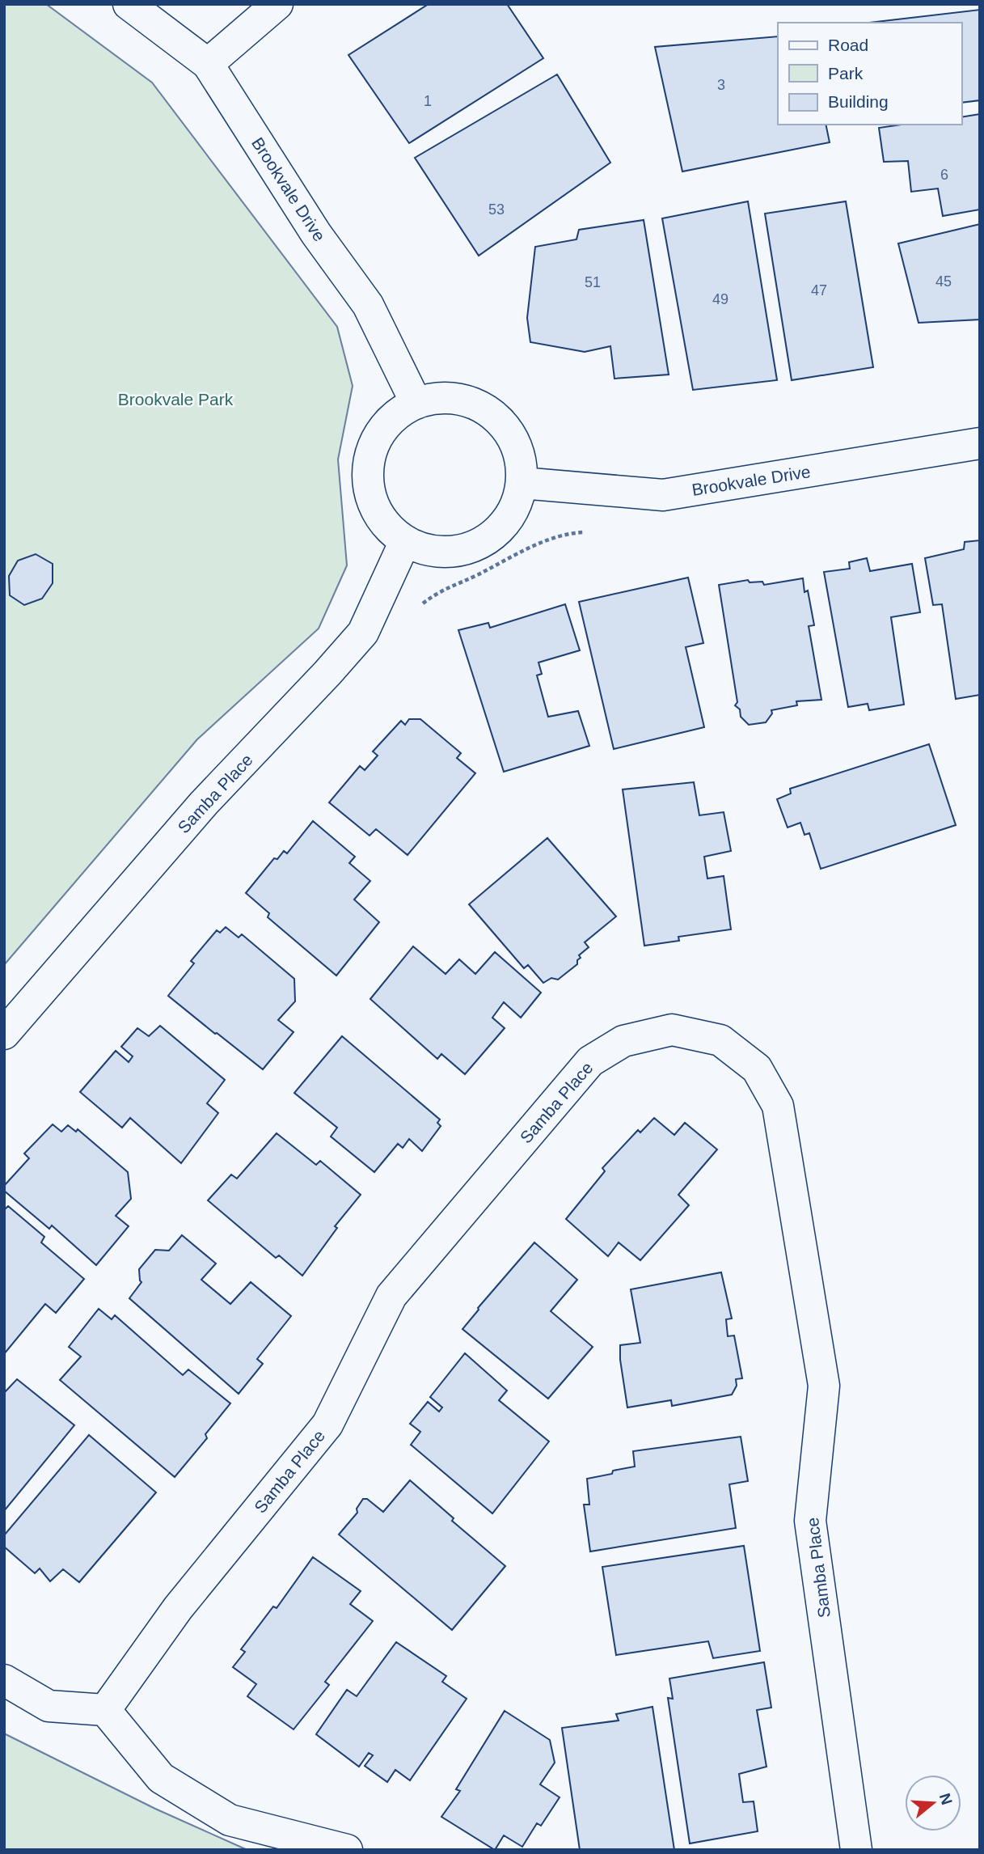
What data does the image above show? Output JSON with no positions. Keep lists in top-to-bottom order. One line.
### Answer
{"streets":{"street":["Brookvale Drive","Samba Place"]},"crossings":[["Brookvale Drive","Samba Place"]],"parks":["Brookvale Park"],"house_numbers":["3","1","6","53","45","51","47","49"],"legend":["Road","Park","Building"],"north":"right"}
